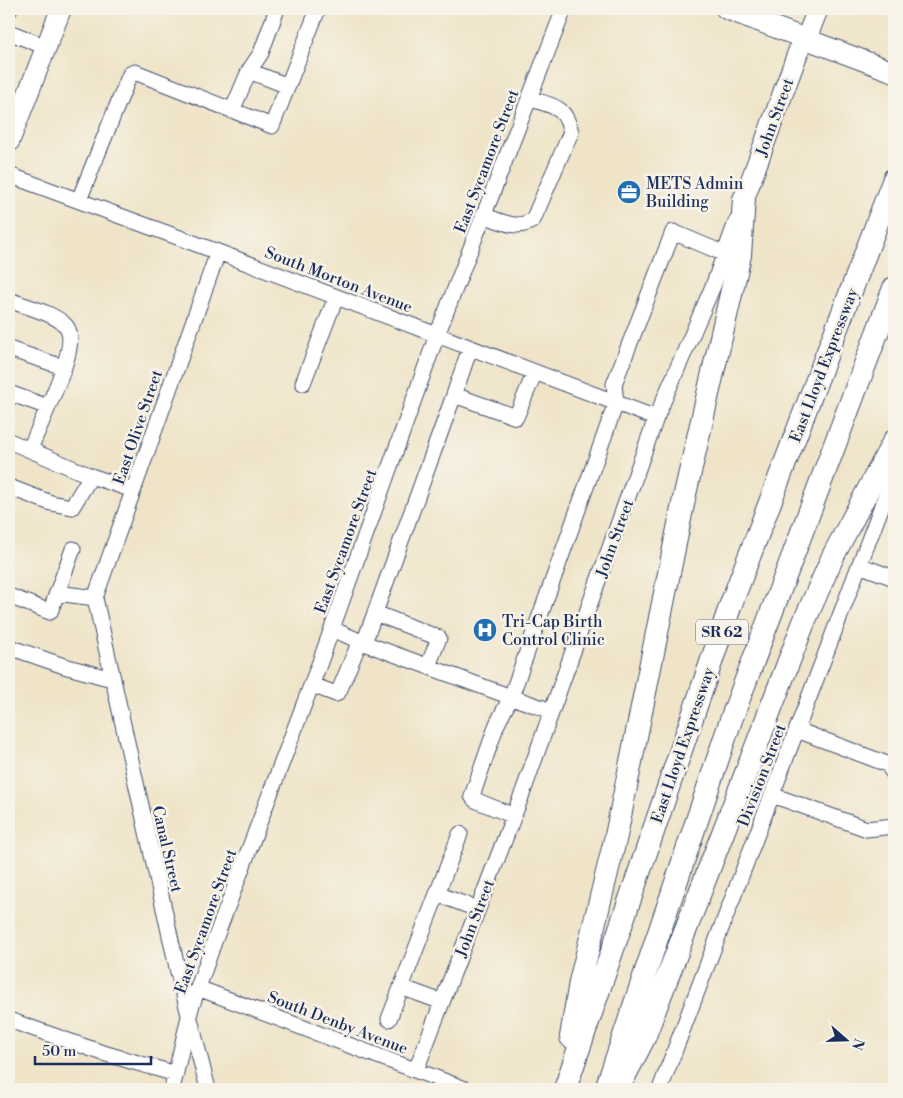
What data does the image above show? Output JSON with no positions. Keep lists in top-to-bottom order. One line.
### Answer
{"streets":{"highway":["East Lloyd Expressway","SR 62"],"main road":["John Street"],"street":["East Sycamore Street","South Morton Avenue","East Olive Street","Division Street","Canal Street","South Denby Avenue"]},"crossings":[["John Street","South Morton Avenue"],["John Street","South Denby Avenue"],["East Sycamore Street","South Morton Avenue"],["East Sycamore Street","Canal Street"],["East Sycamore Street","South Denby Avenue"],["South Morton Avenue","East Olive Street"],["East Olive Street","Canal Street"]],"places":{"office":["METS Admin Building"],"hospital":["Tri-Cap Birth Control Clinic"]},"scale_bar":"50 m","north":"right"}
